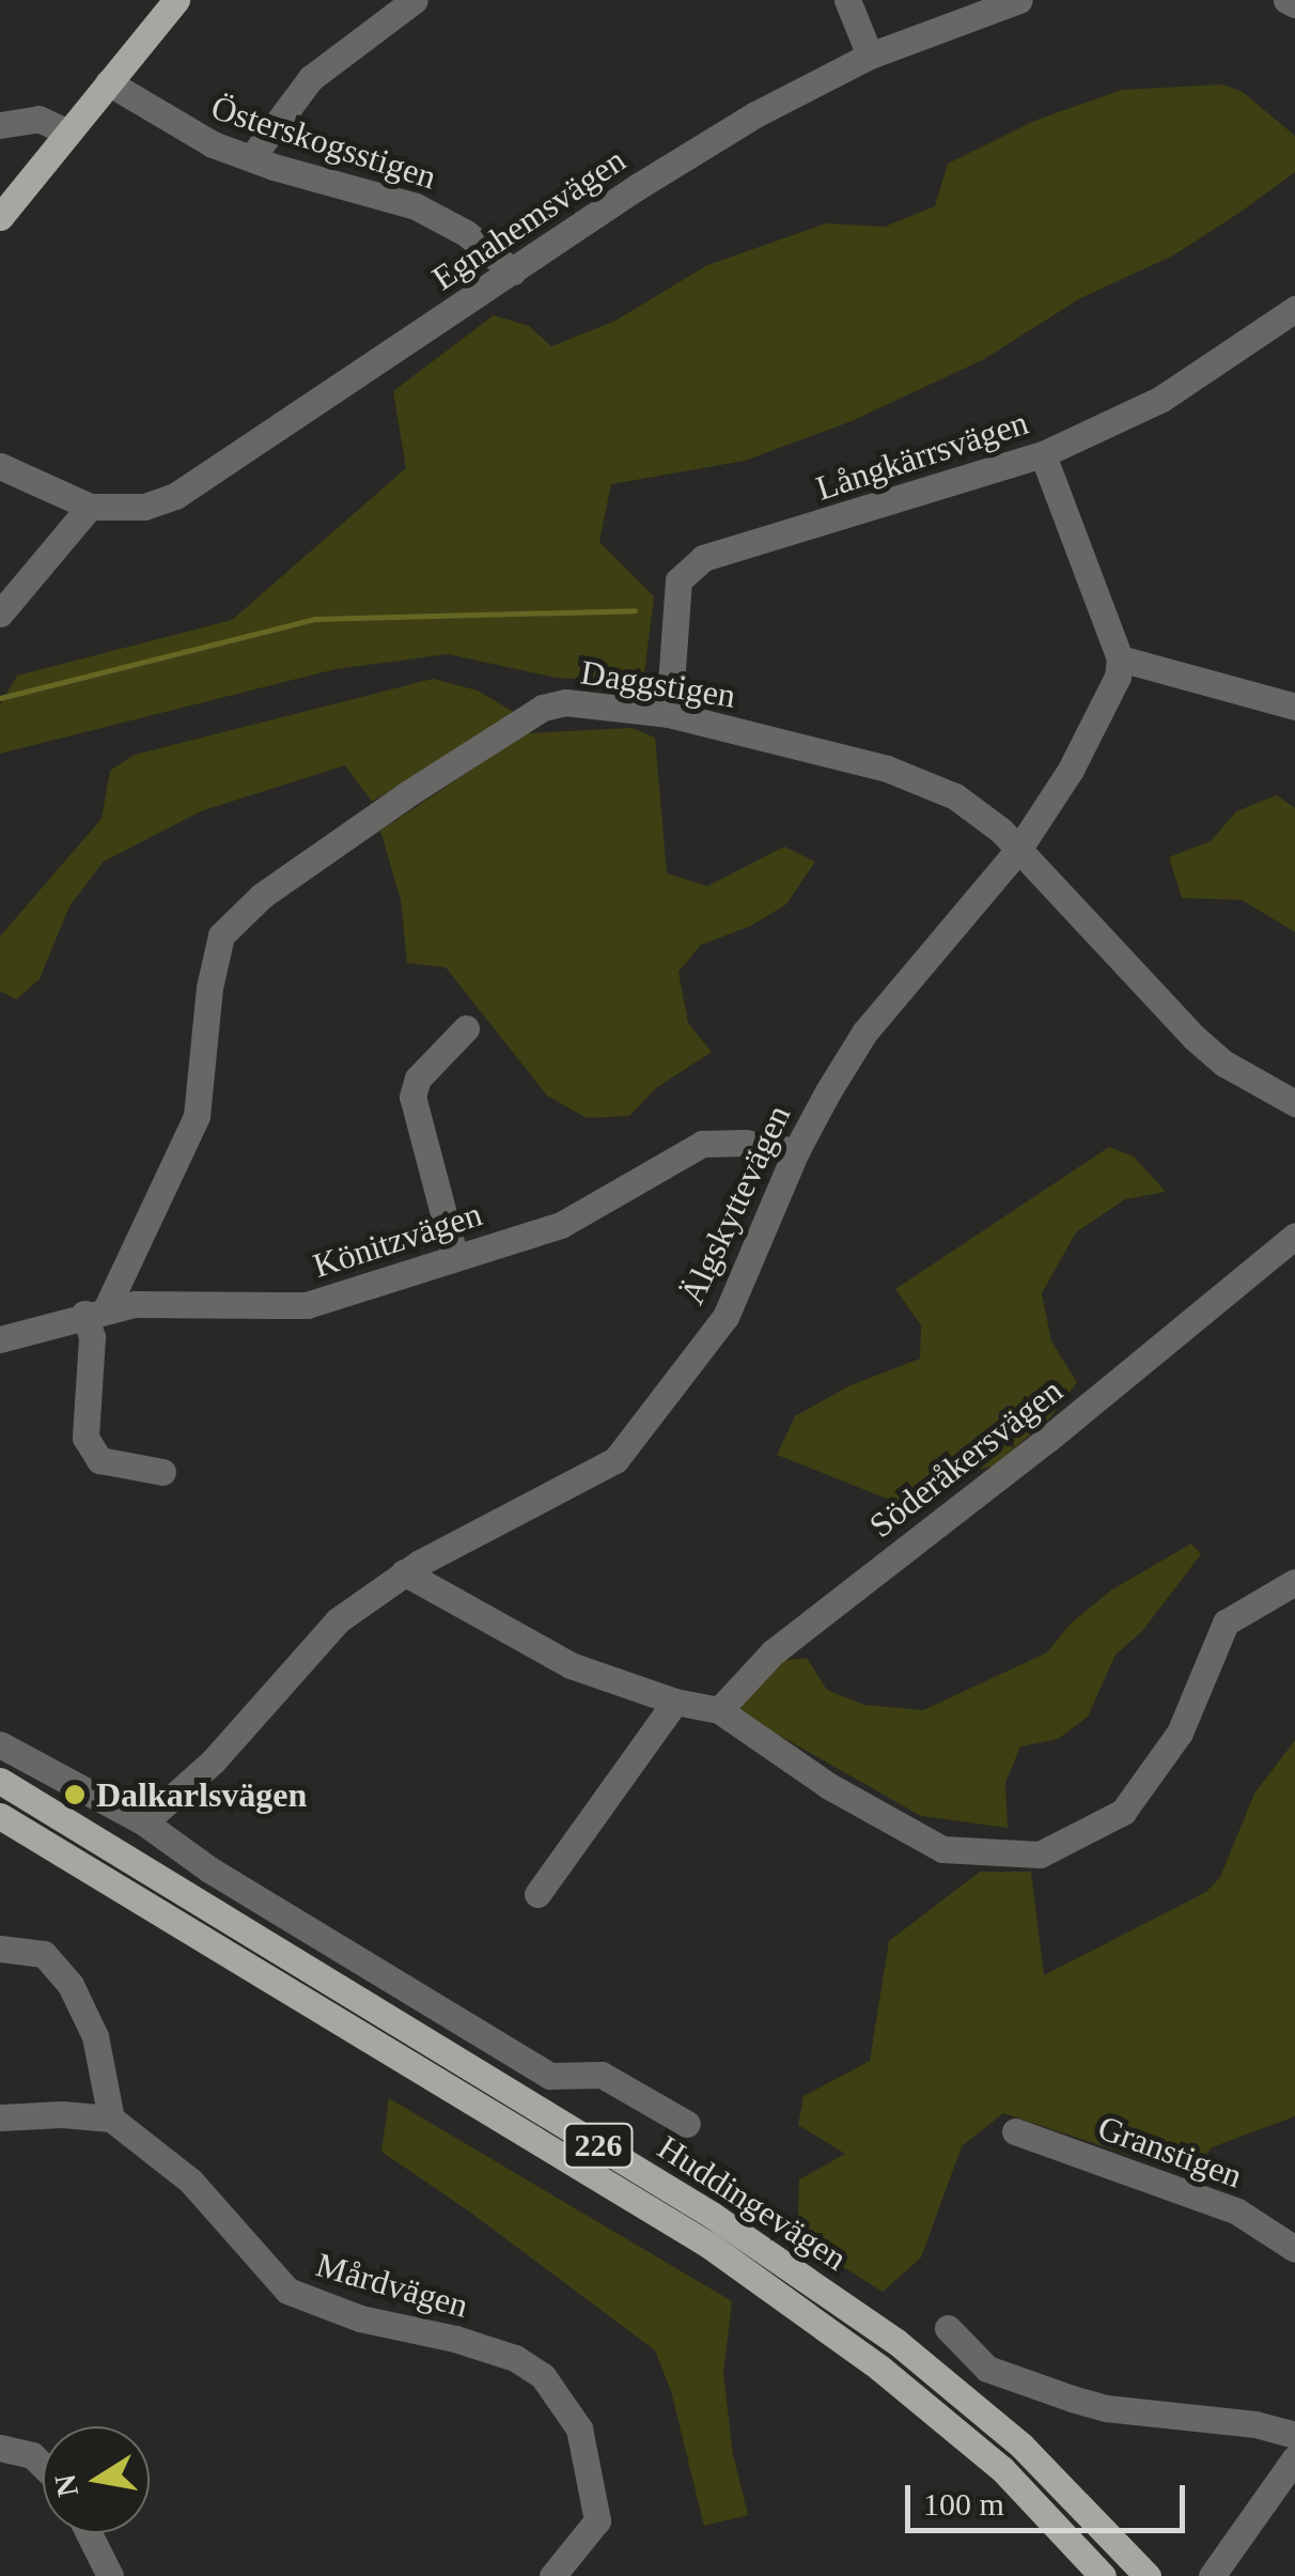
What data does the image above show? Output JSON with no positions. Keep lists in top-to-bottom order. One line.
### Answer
{"streets":{"main road":["226","Huddingevägen"],"street":["Österskogsstigen","Egnahemsvägen","Långkärrsvägen","Daggstigen","Älgskyttevägen","Könitzvägen","Söderåkersvägen","Granstigen","Mårdvägen"]},"crossings":[["Österskogsstigen","Egnahemsvägen"],["Långkärrsvägen","Daggstigen"],["Daggstigen","Älgskyttevägen"],["Daggstigen","Könitzvägen"],["Älgskyttevägen","Könitzvägen"],["Älgskyttevägen","Huddingevägen"]],"places":["Dalkarlsvägen"],"scale_bar":"100 m","north":"left"}
